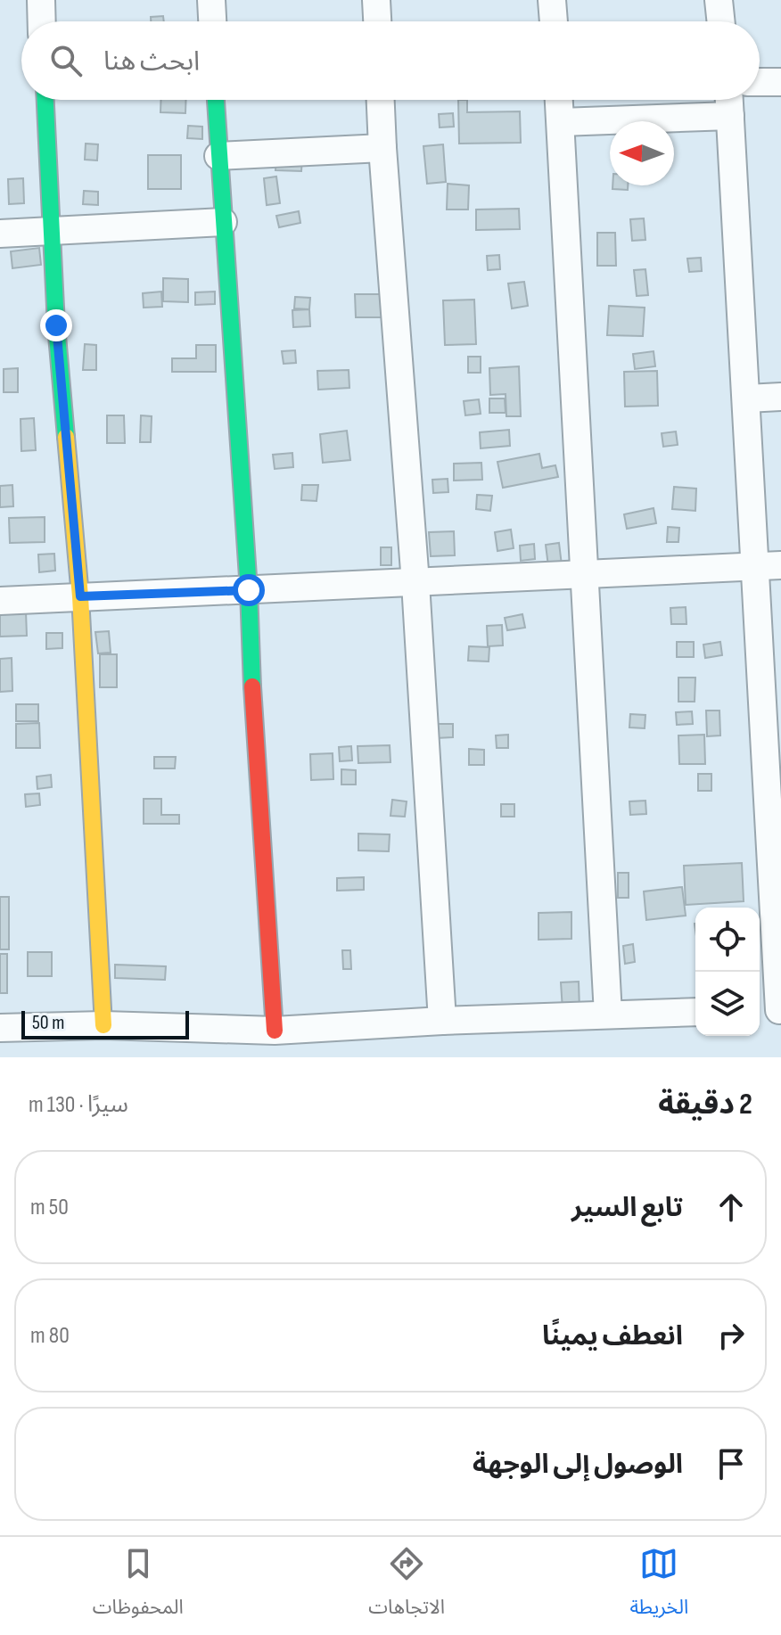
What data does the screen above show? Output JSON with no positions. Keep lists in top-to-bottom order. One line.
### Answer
{"scale_bar":"50 m","north":"left","page":{"search":"ابحث هنا","scale":"50 m","heading":["2 دقيقة","سيرًا · 130 m"],"list":[["تابع السير","50 m"],["انعطف يمينًا","80 m"],"الوصول إلى الوجهة"],"nav":["الخريطة","الاتجاهات","المحفوظات"]}}
